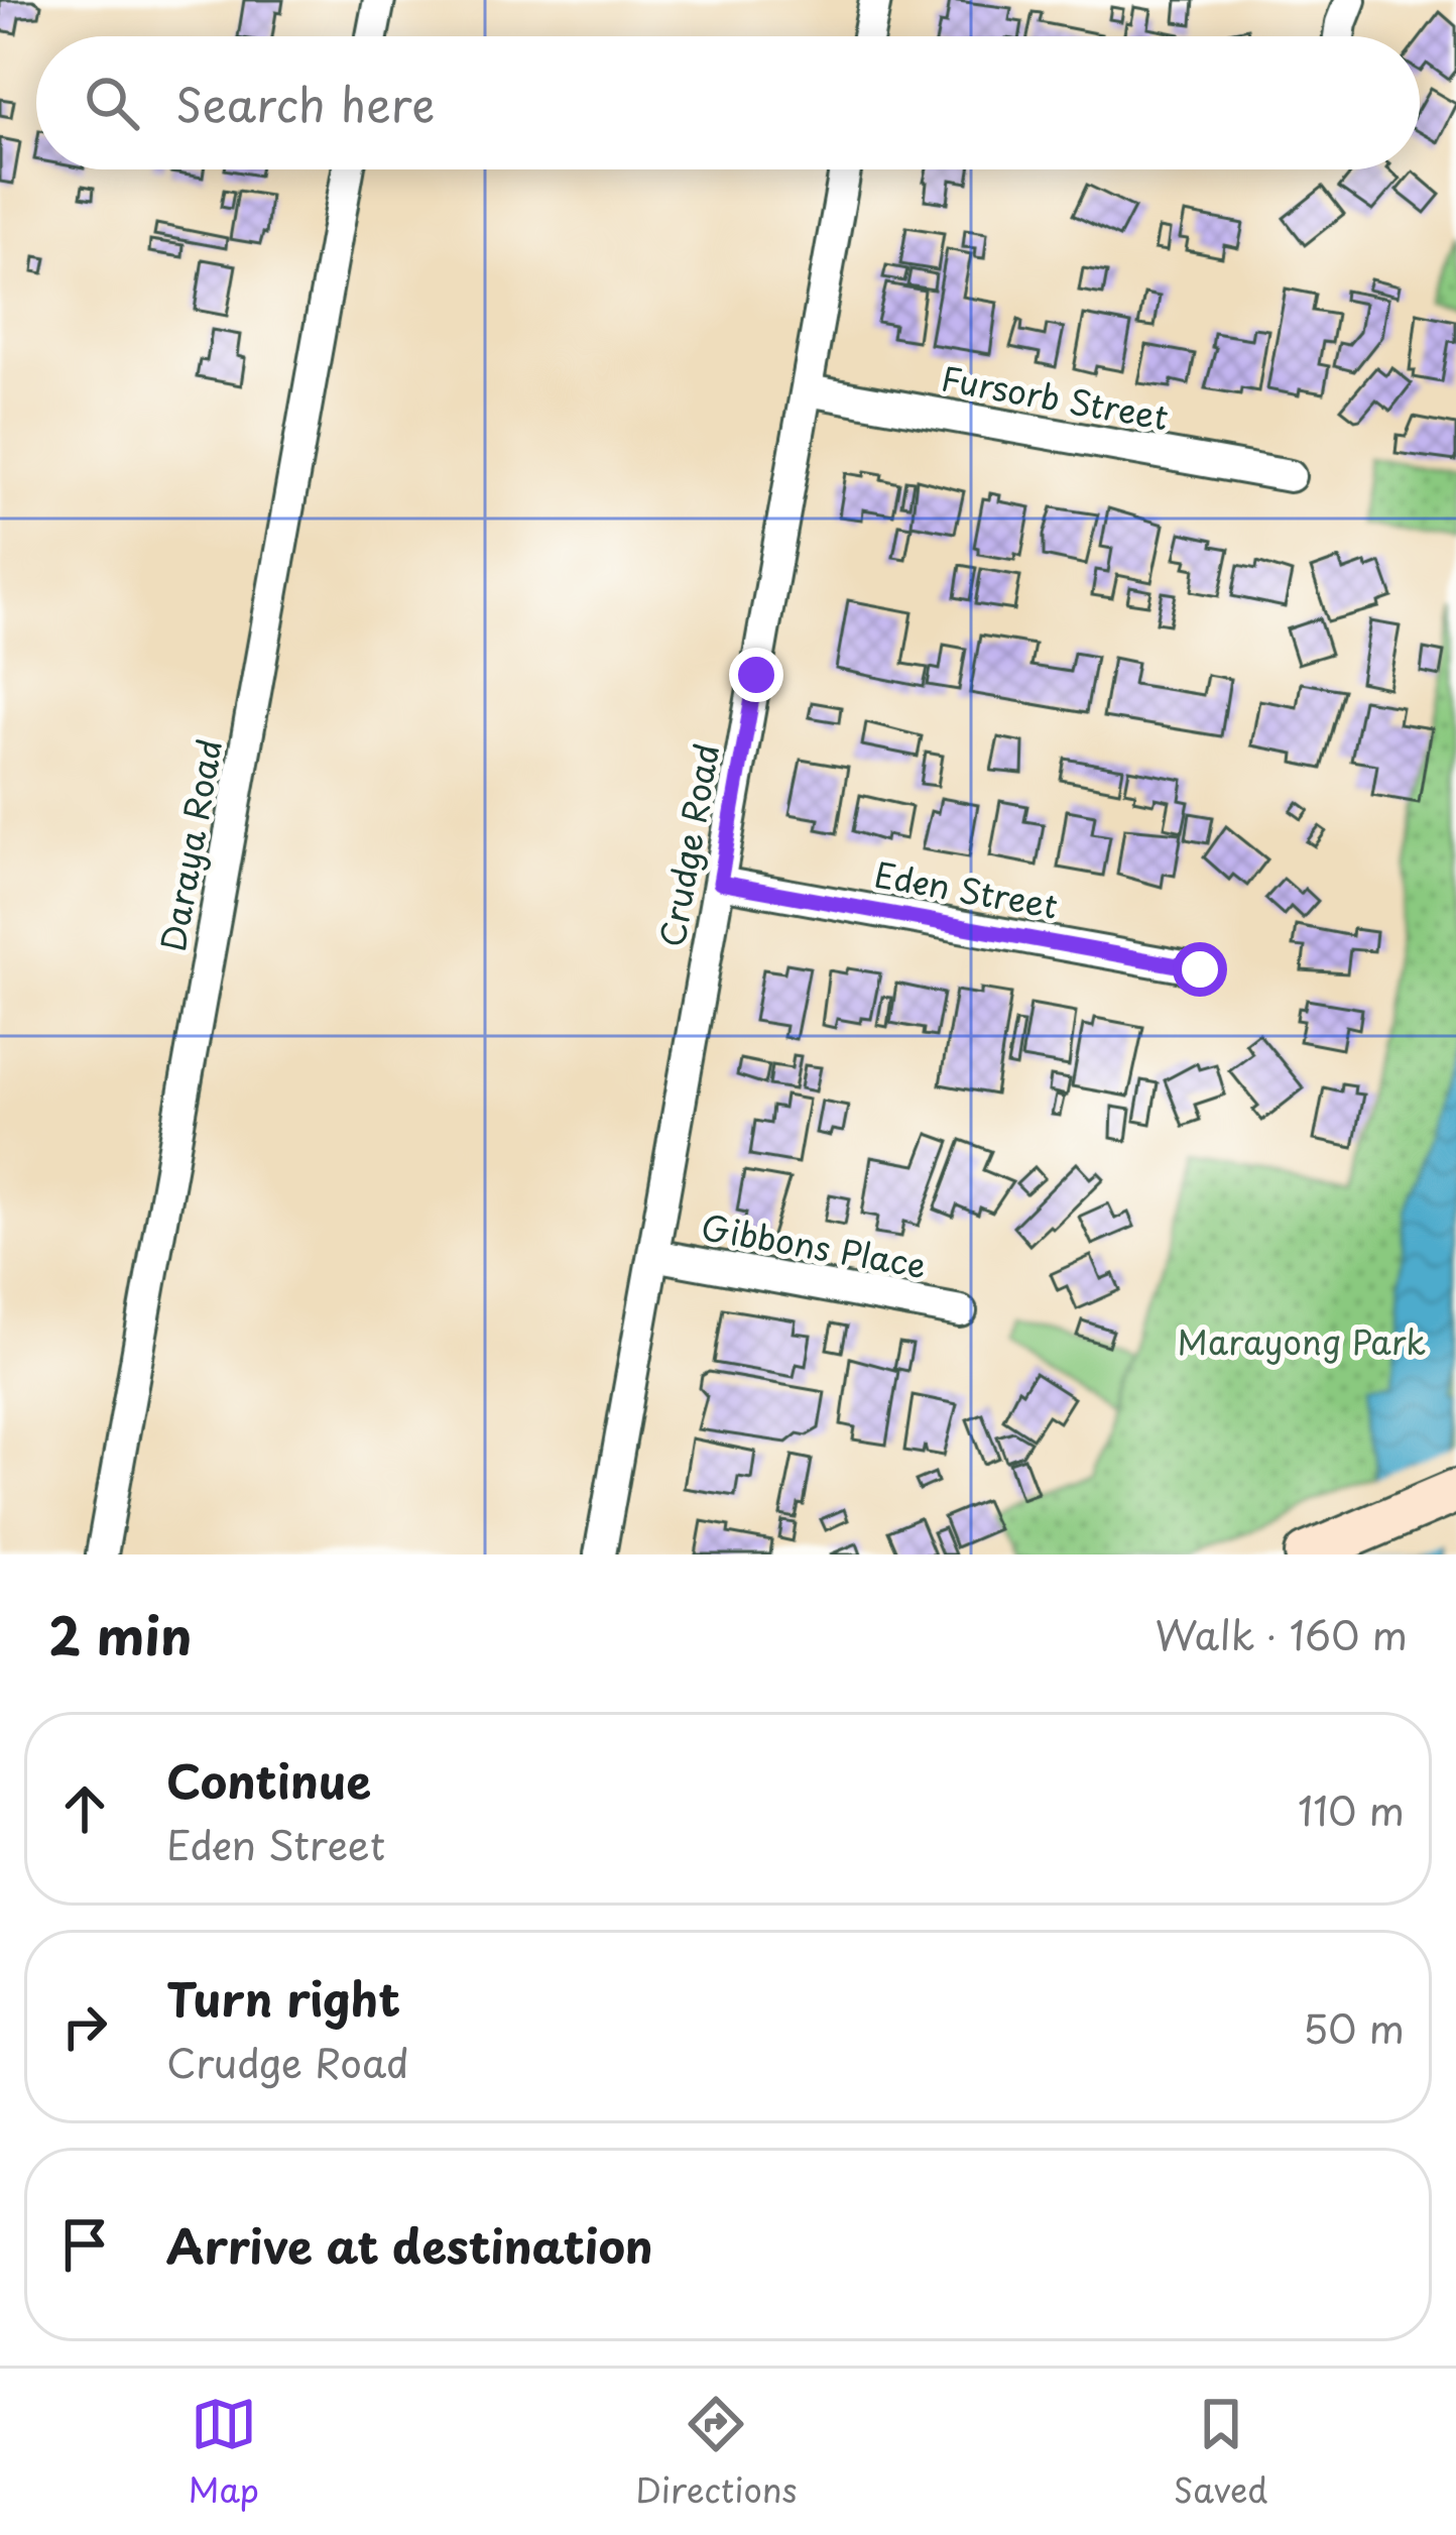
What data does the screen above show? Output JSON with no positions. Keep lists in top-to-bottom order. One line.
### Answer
{"streets":{"street":["Fursorb Street","Daraya Road","Crudge Road","Eden Street","Gibbons Place"]},"crossings":[["Fursorb Street","Crudge Road"],["Crudge Road","Eden Street"],["Crudge Road","Gibbons Place"]],"parks":["Marayong Park"],"page":{"search":"Search here","heading":["2 min","Walk · 160 m"],"list":[["Continue","Eden Street","110 m"],["Turn right","Crudge Road","50 m"],"Arrive at destination"],"nav":["Map","Directions","Saved"]}}
